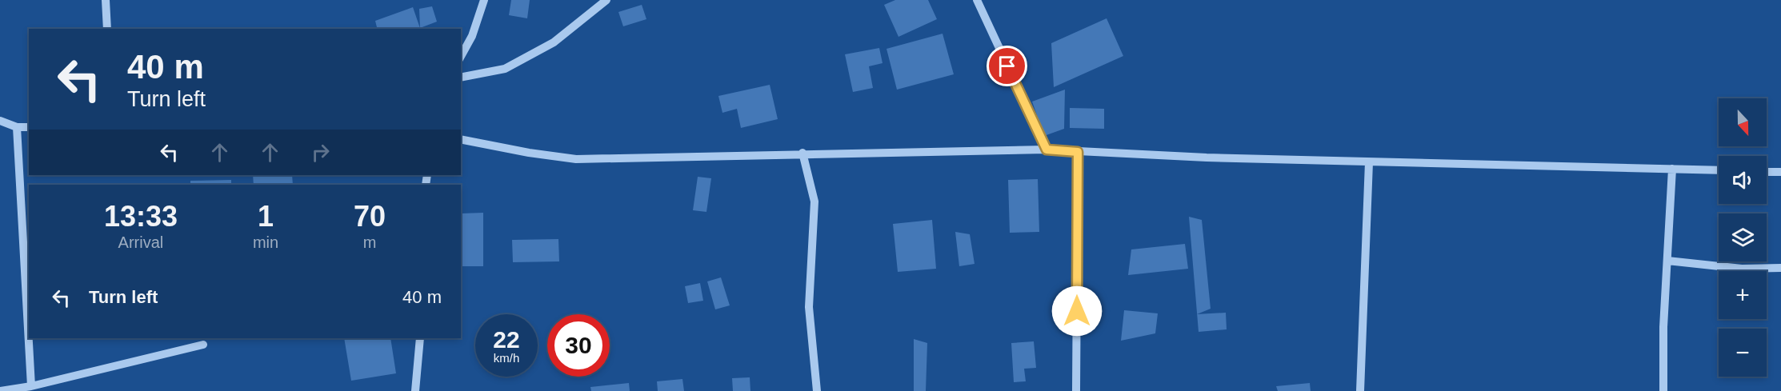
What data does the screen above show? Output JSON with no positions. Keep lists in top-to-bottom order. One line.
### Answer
{"north":"bottom","page":{"turn":["40 m","Turn left"],"map_buttons":["+","−"],"eta":["13:33","Arrival","1","min","70","m"],"list":[{"name":"Turn left","value":"40 m"}],"speed":"22 km/h","limit":"30"}}
